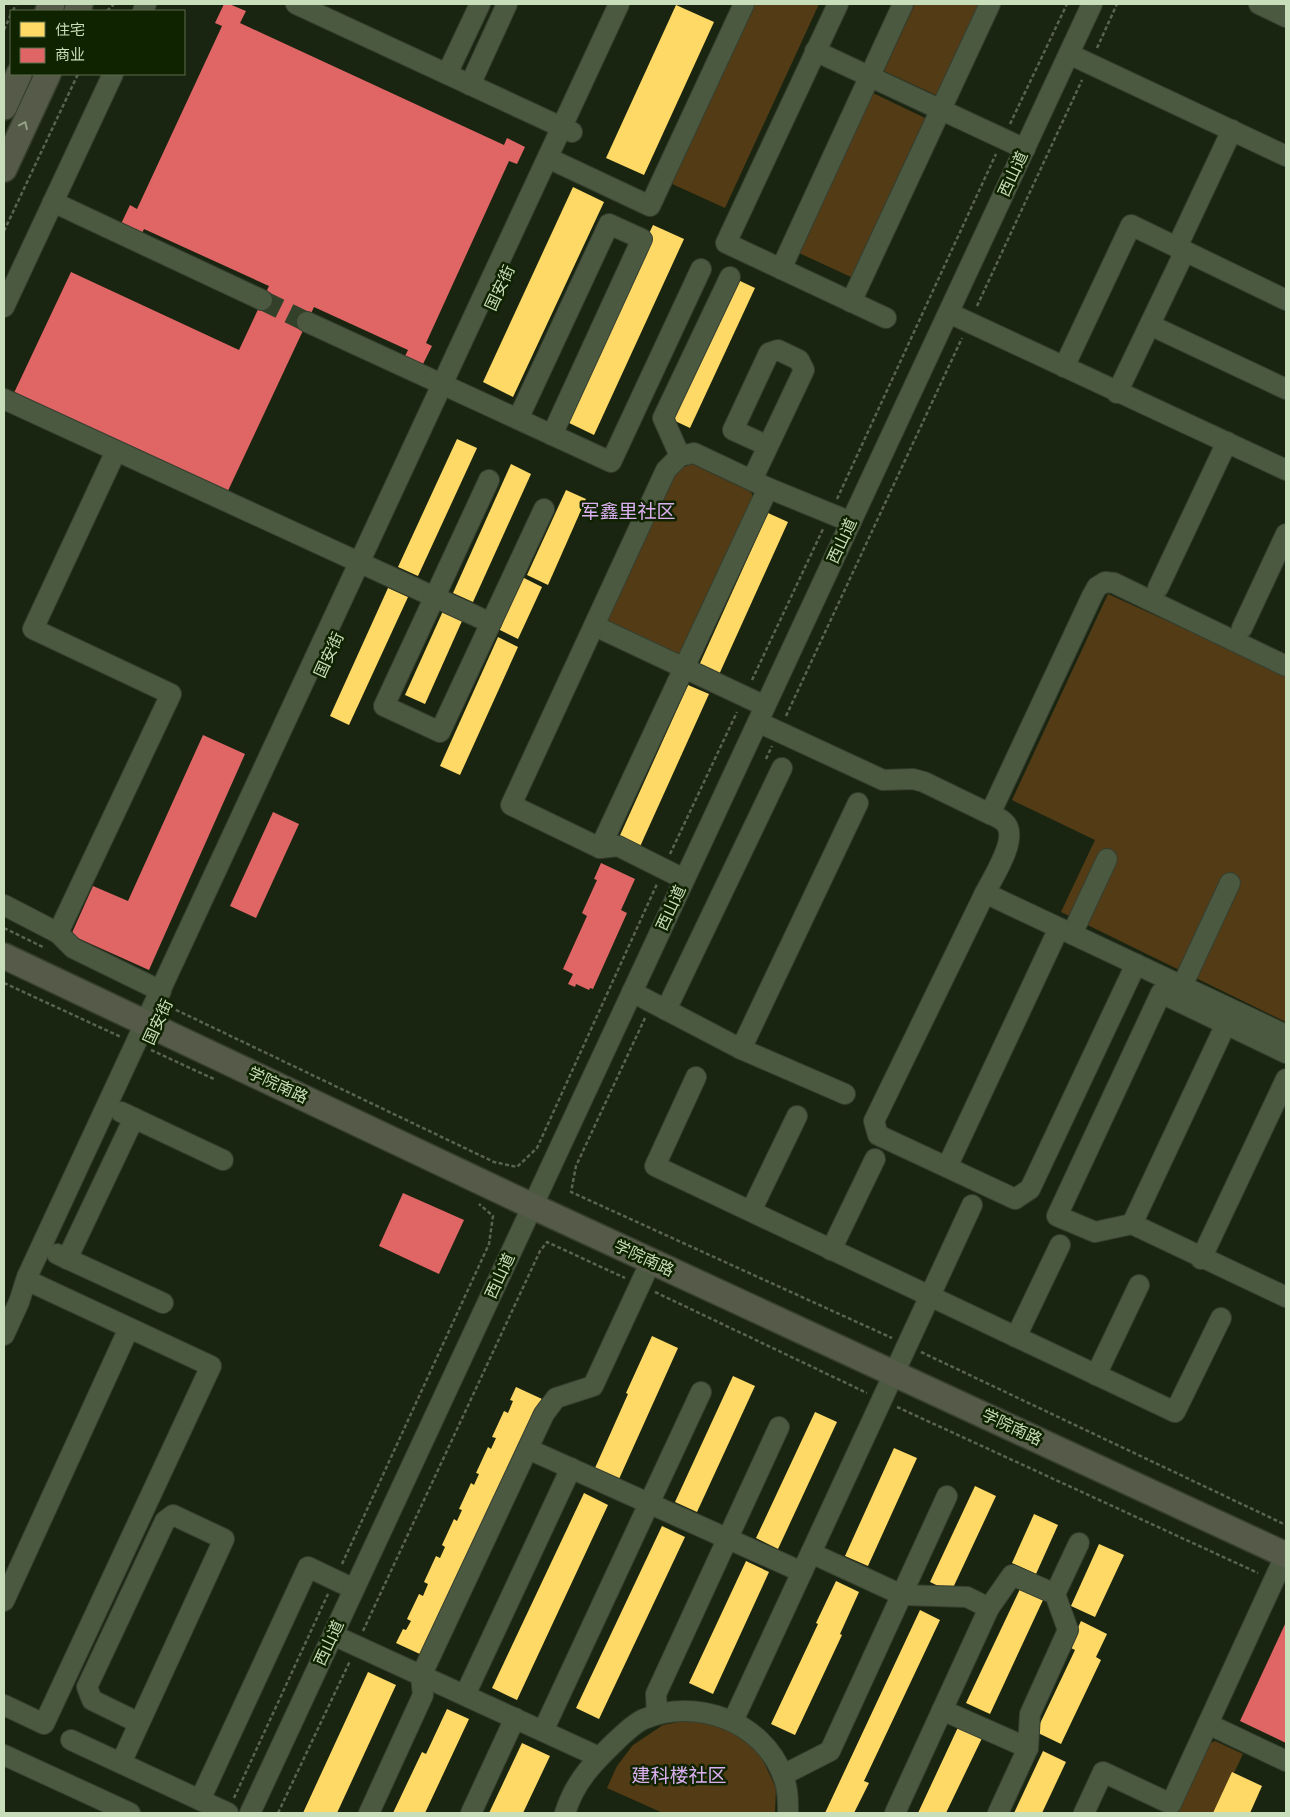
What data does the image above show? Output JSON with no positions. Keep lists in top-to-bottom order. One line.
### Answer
{"streets":{"main road":["学院南路"],"street":["西山道","国安街"]},"crossings":[["西山道","学院南路"],["国安街","学院南路"]],"districts":["军鑫里社区","建科楼社区"],"legend":["住宅","商业"]}
